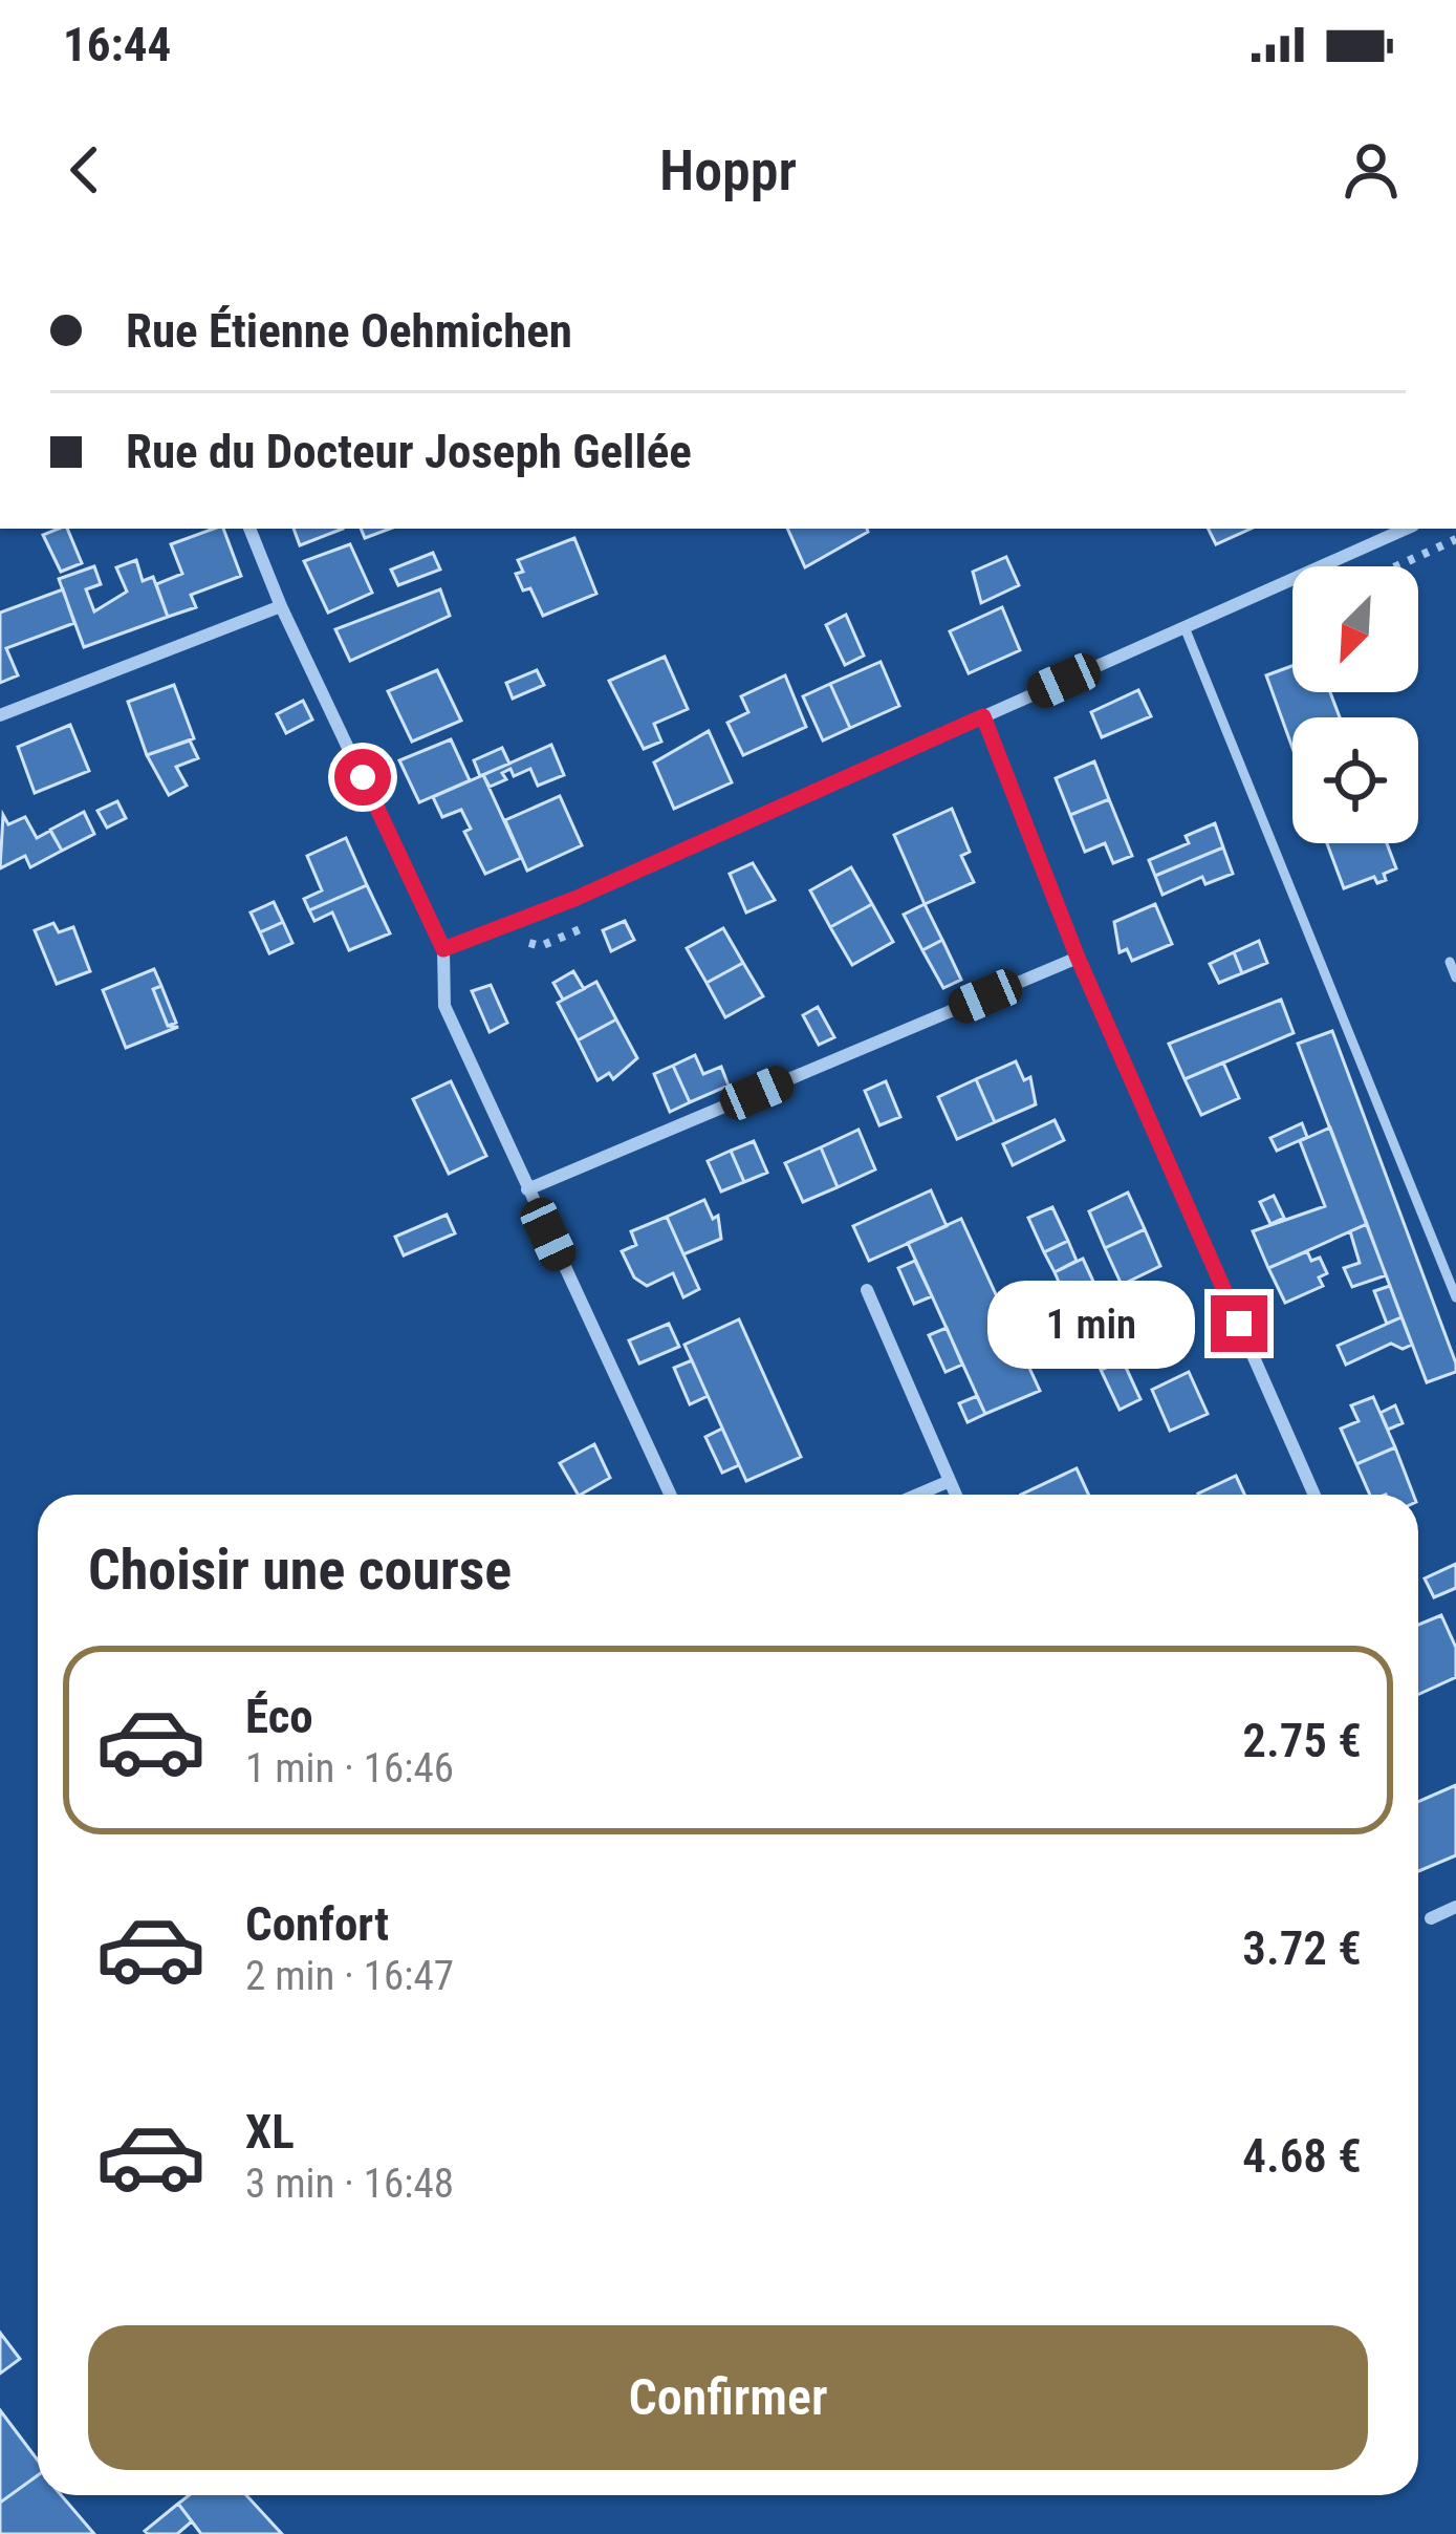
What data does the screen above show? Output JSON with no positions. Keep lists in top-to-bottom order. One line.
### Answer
{"north":"bottom left","page":{"status":"16:44","header":"Hoppr","banner":["Rue Étienne Oehmichen","Rue du Docteur Joseph Gellée"],"bubble":"1 min","heading":"Choisir une course","list":[{"name":"Éco","note":"1 min · 16:46","value":"2.75 €"},{"name":"Confort","note":"2 min · 16:47","value":"3.72 €"},{"name":"XL","note":"3 min · 16:48","value":"4.68 €"}],"buttons":"Confirmer"}}
